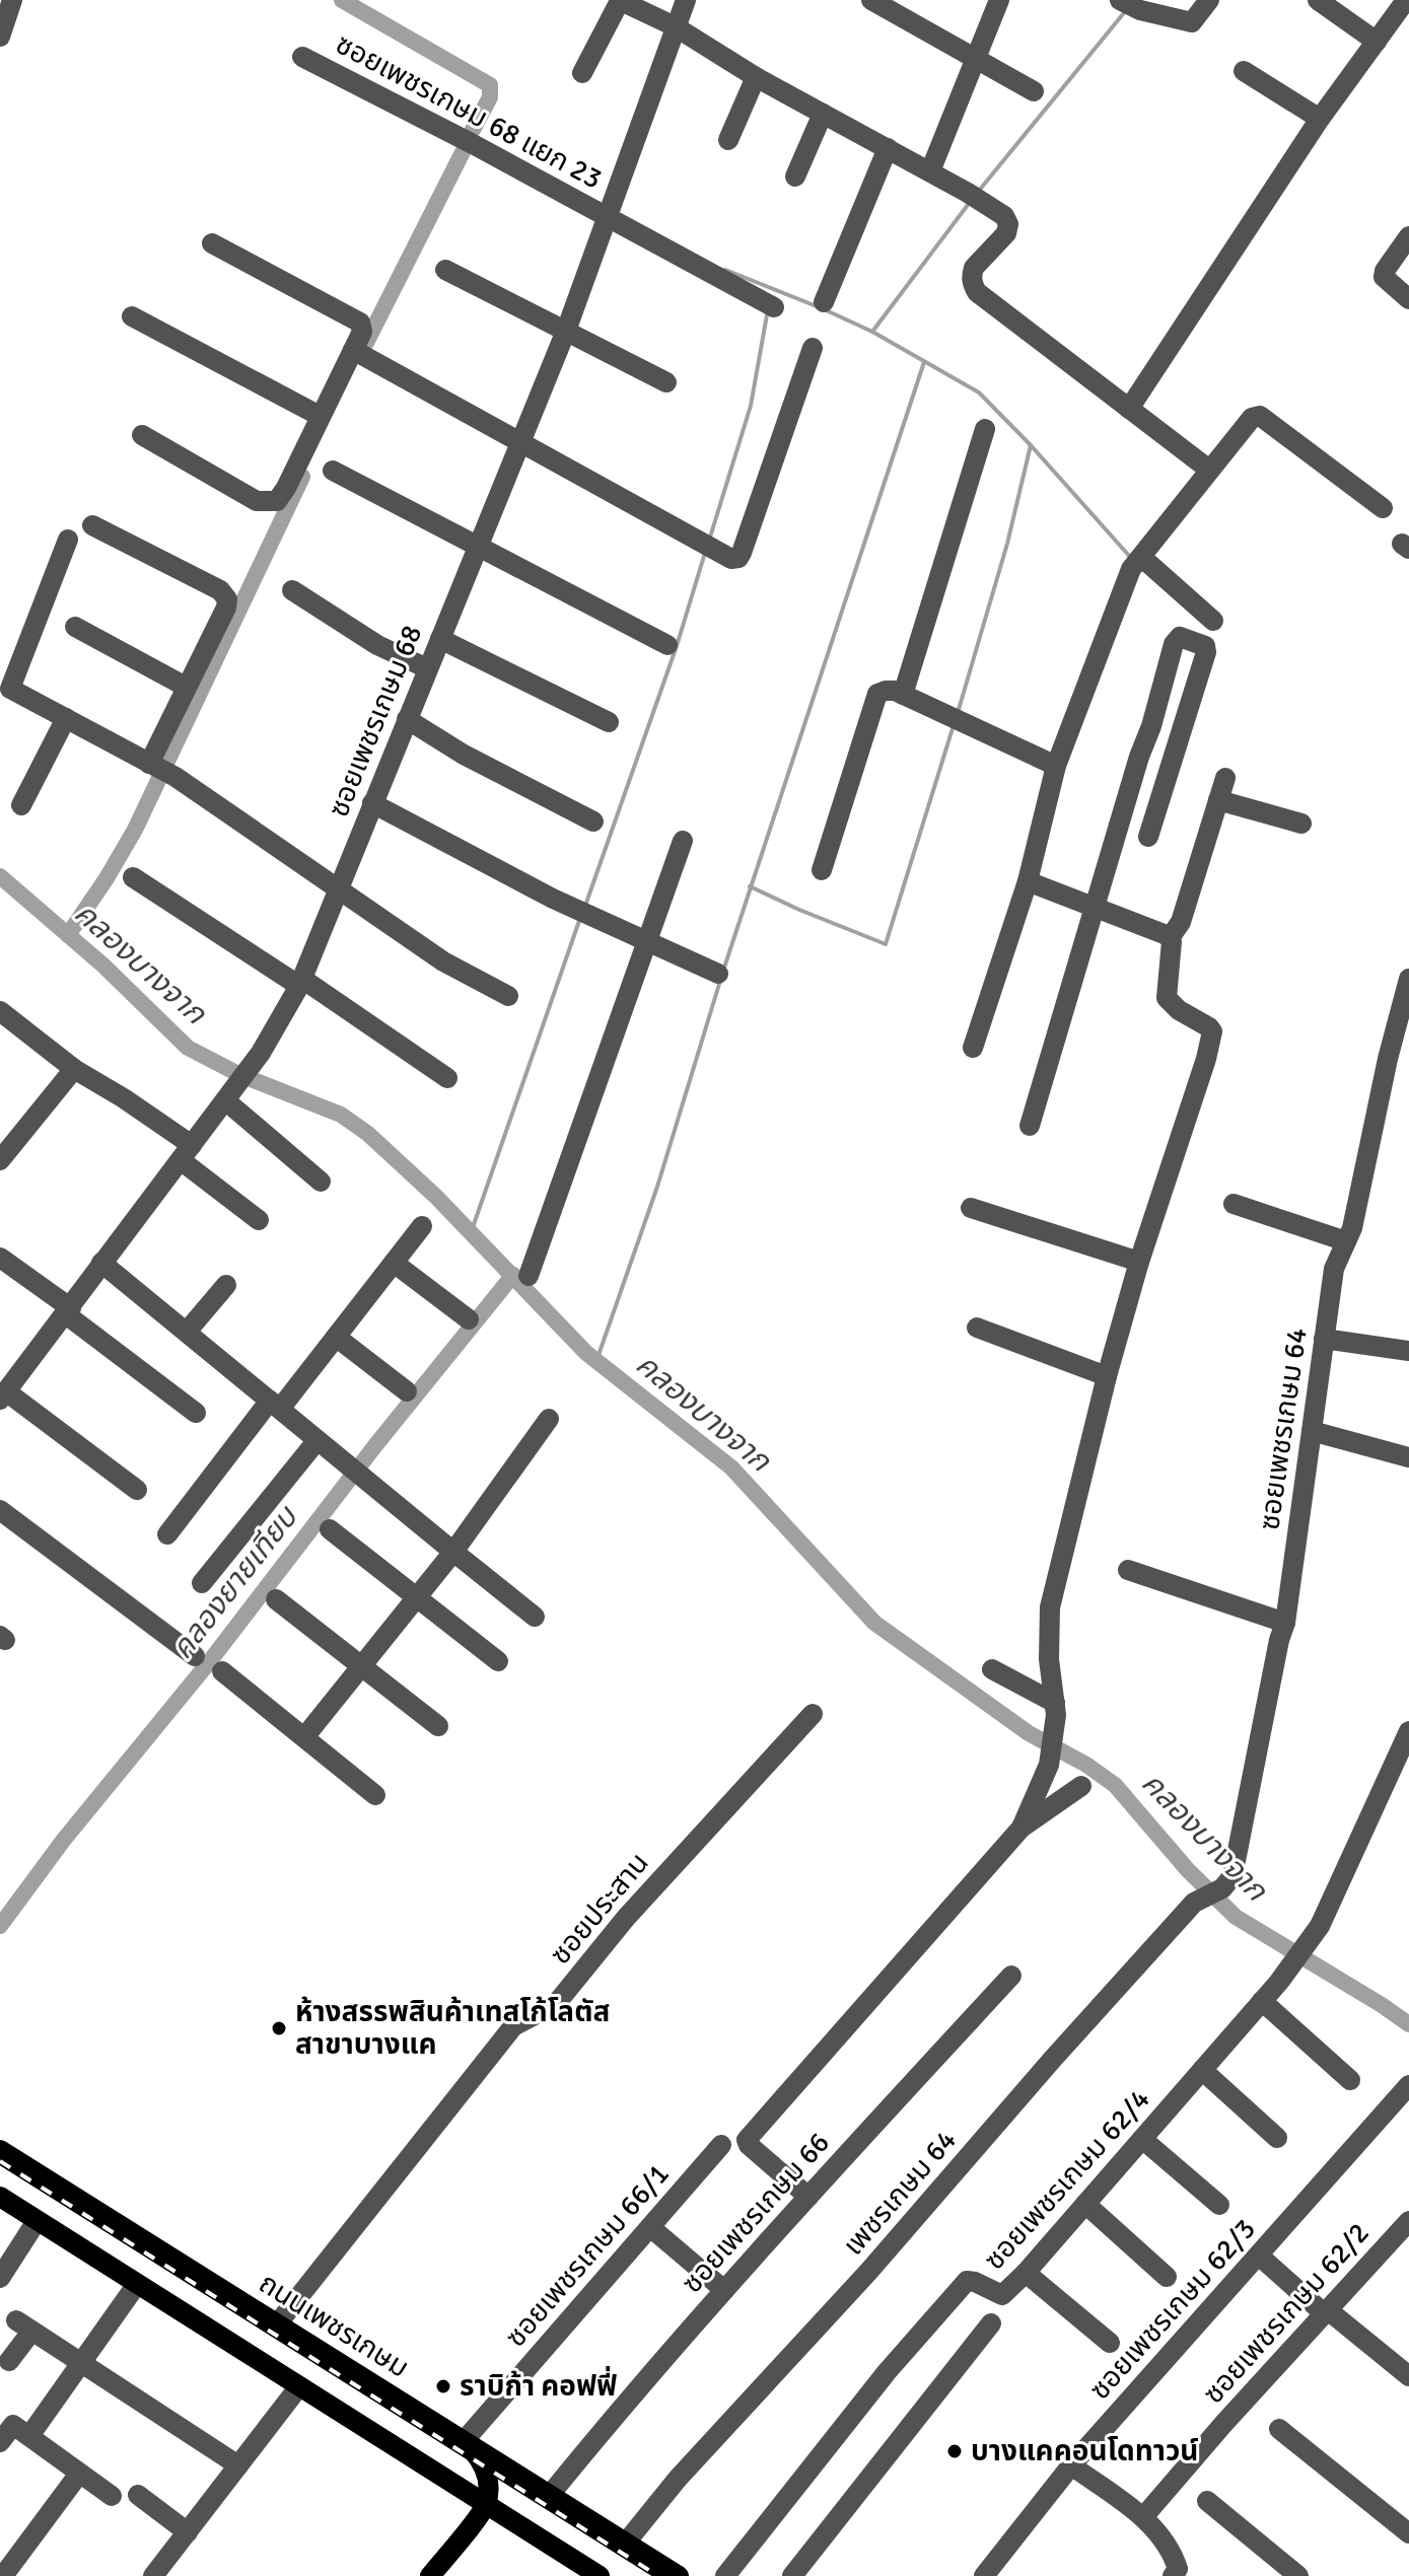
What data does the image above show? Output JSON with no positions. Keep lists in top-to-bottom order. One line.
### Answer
{"streets":{"main road":["ถนนเพชรเกษม"],"street":["ซอยเพชรเกษม 68 แยก 23","ซอยเพชรเกษม 68","ซอยเพชรเกษม 64","ซอยประสาน","ซอยเพชรเกษม 62/4","เพชรเกษม 64","ซอยเพชรเกษม 66","ซอยเพชรเกษม 66/1","ซอยเพชรเกษม 62/3","ซอยเพชรเกษม 62/2"]},"crossings":[["ซอยเพชรเกษม 68 แยก 23","ซอยเพชรเกษม 68"],["ซอยเพชรเกษม 64","เพชรเกษม 64"],["ซอยประสาน","ถนนเพชรเกษม"],["เพชรเกษม 64","ถนนเพชรเกษม"],["ซอยเพชรเกษม 66","ถนนเพชรเกษม"],["ซอยเพชรเกษม 66/1","ถนนเพชรเกษม"]],"water":["คลองบางจาก","คลองยายเทียบ"],"places":["ห้างสรรพสินค้าเทสโก้โลตัส สาขาบางแค","ราบิก้า คอฟฟี่","บางแคคอนโดทาวน์"]}
